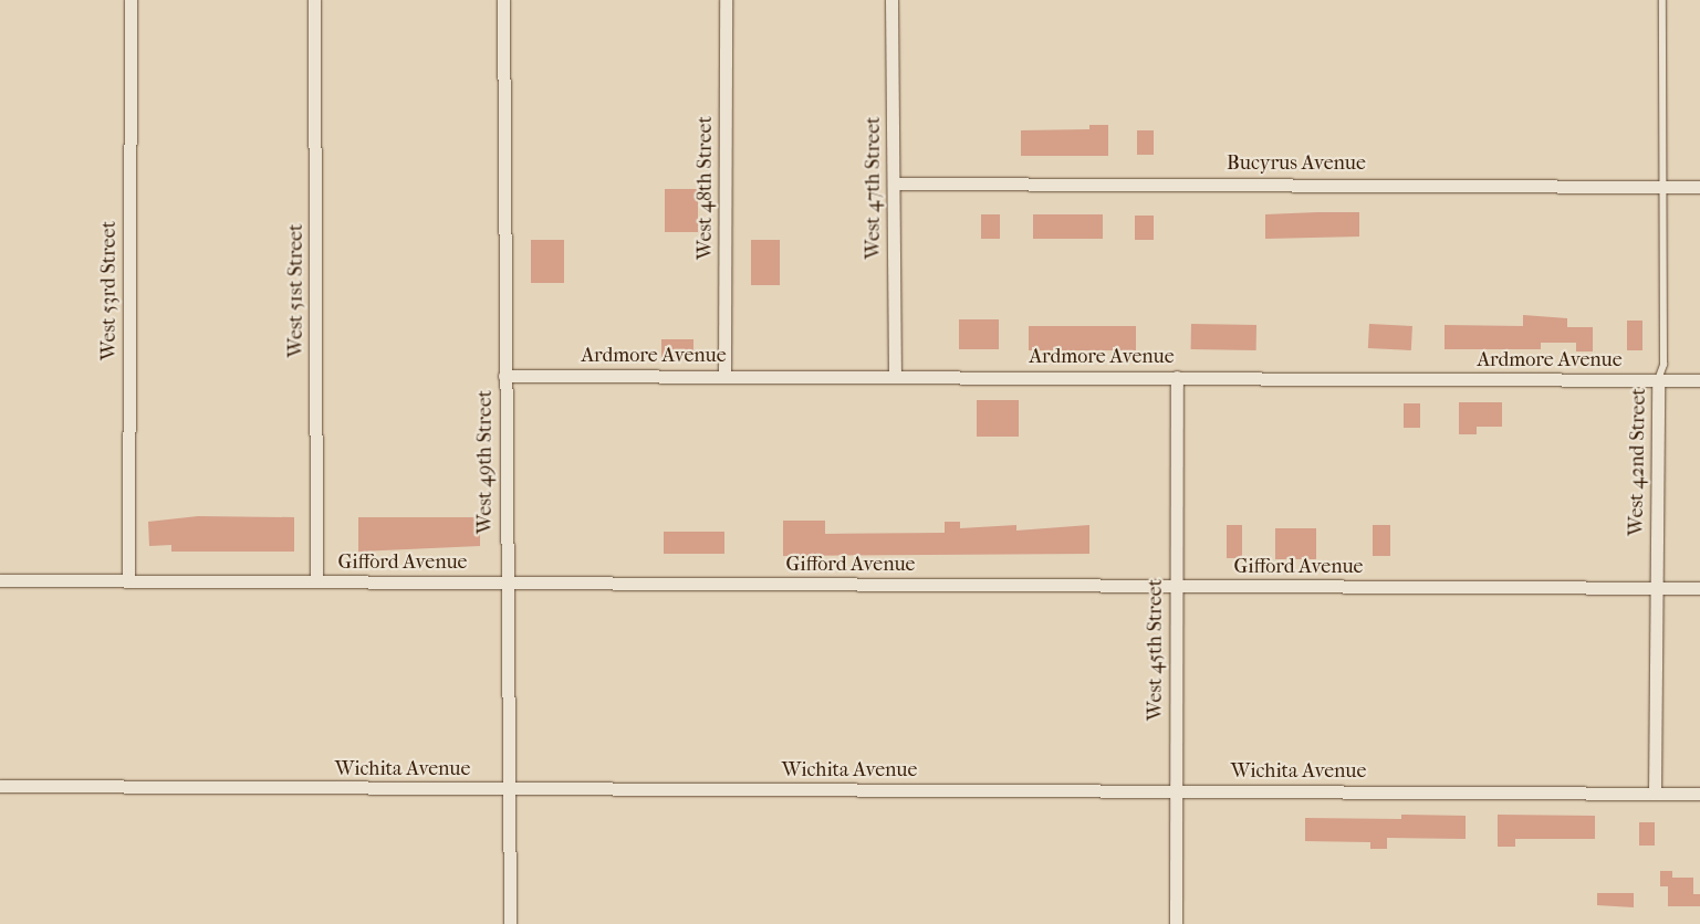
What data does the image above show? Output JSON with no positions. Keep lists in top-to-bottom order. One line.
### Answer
{"streets":{"street":["Bucyrus Avenue","West 48th Street","West 47th Street","West 53rd Street","West 51st Street","Ardmore Avenue","West 49th Street","West 42nd Street","Gifford Avenue","West 45th Street","Wichita Avenue"]},"crossings":[["Bucyrus Avenue","West 47th Street"],["Bucyrus Avenue","West 42nd Street"],["West 48th Street","Ardmore Avenue"],["West 47th Street","Ardmore Avenue"],["West 53rd Street","Gifford Avenue"],["West 51st Street","Gifford Avenue"],["Ardmore Avenue","West 49th Street"],["Ardmore Avenue","West 42nd Street"],["Ardmore Avenue","West 45th Street"],["West 49th Street","Gifford Avenue"],["West 49th Street","Wichita Avenue"],["West 42nd Street","Gifford Avenue"],["West 42nd Street","Wichita Avenue"],["Gifford Avenue","West 45th Street"],["West 45th Street","Wichita Avenue"]]}
